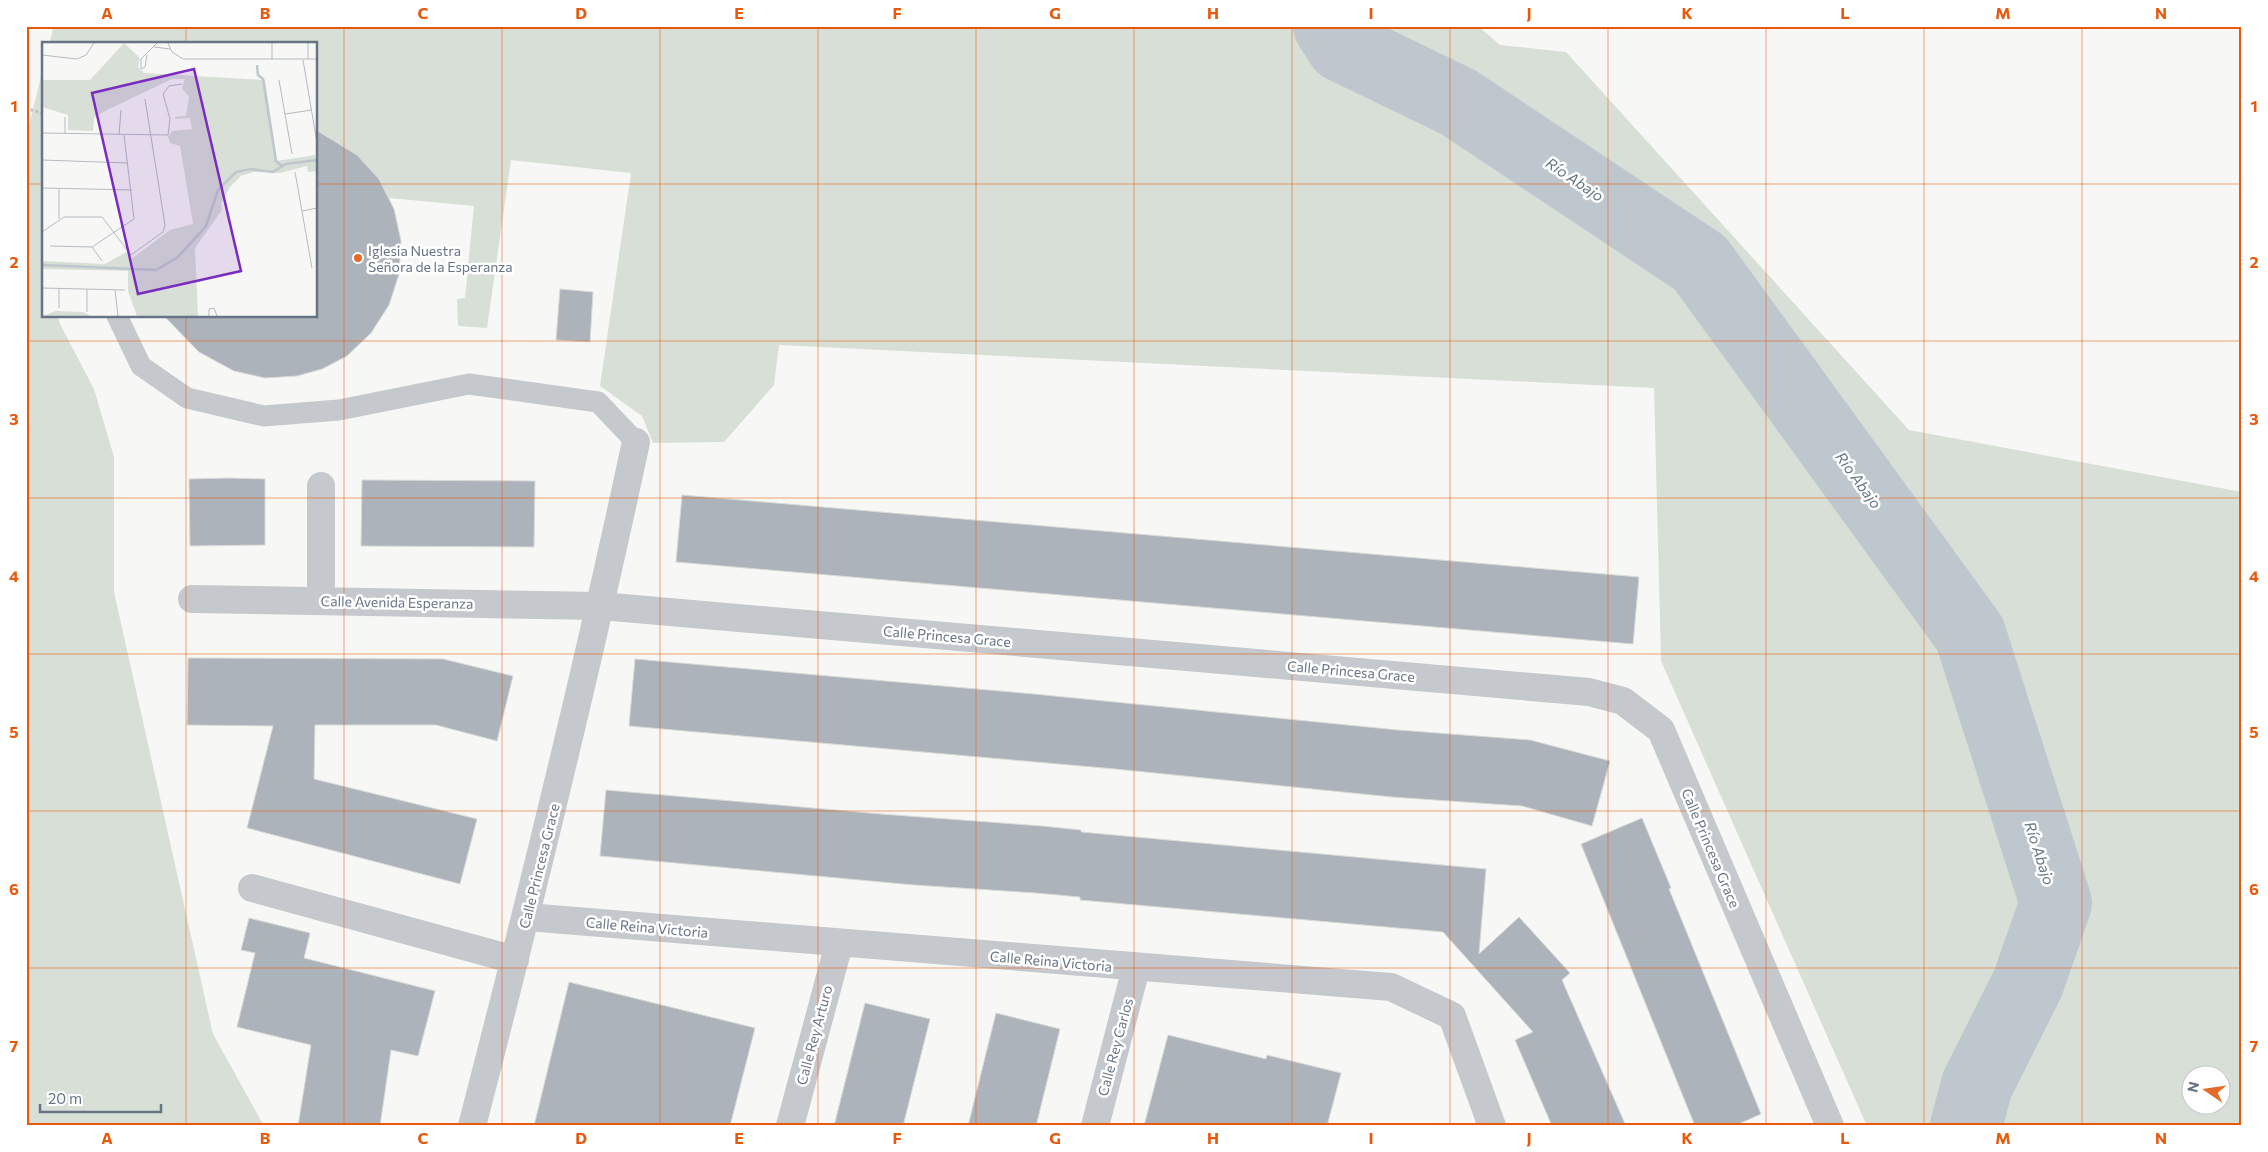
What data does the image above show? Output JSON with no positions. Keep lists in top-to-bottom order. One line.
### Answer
{"streets":{"street":["Calle Avenida Esperanza","Calle Princesa Grace","Calle Reina Victoria","Calle Rey Arturo","Calle Rey Carlos"]},"crossings":[["Calle Avenida Esperanza","Calle Princesa Grace"],["Calle Princesa Grace","Calle Reina Victoria"],["Calle Reina Victoria","Calle Rey Arturo"],["Calle Reina Victoria","Calle Rey Carlos"]],"water":["Río Abajo"],"places":["Iglesia Nuestra Señora de la Esperanza"],"scale_bar":"20 m","north":"left","grid":{"columns":["A","B","C","D","E","F","G","H","I","J","K","L","M","N"],"rows":["1","2","3","4","5","6","7"]}}
